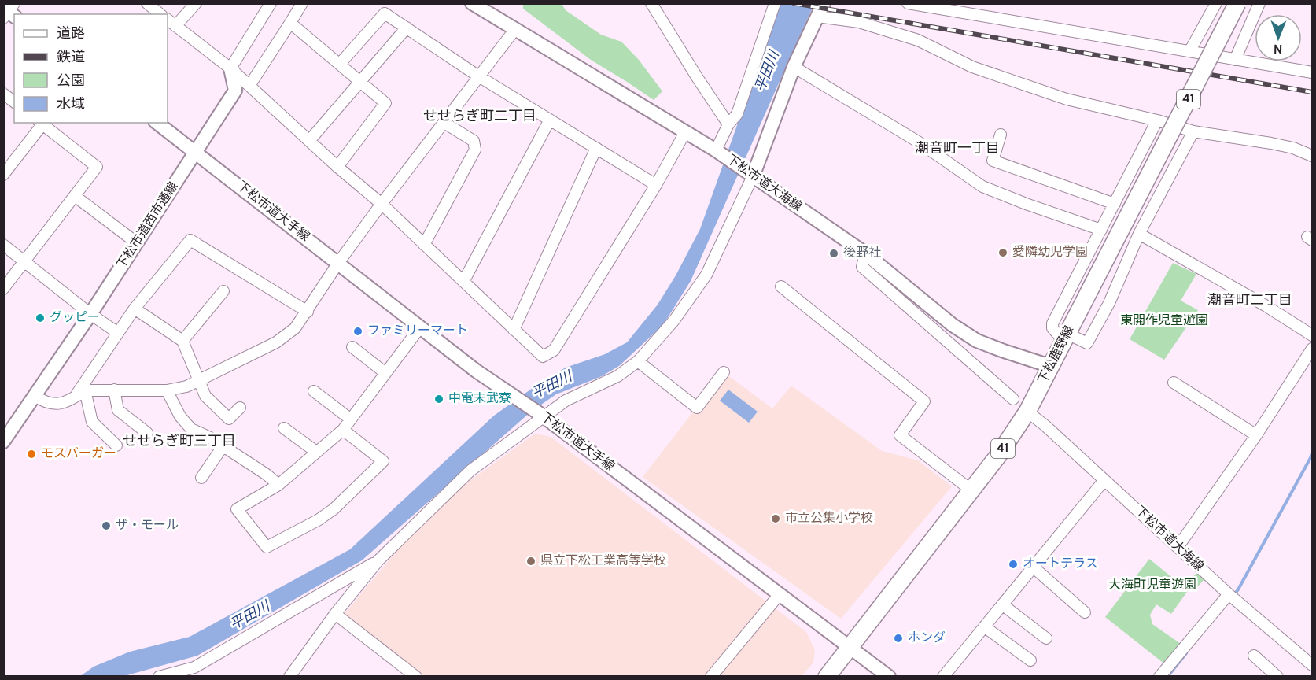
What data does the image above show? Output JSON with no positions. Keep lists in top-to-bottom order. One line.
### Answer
{"streets":{"main road":["41","下松鹿野線"],"street":["下松市道大海線","下松市道大手線","下松市道西市通線"]},"crossings":[["下松市道大海線","下松鹿野線"],["下松市道大手線","下松市道西市通線"],["下松市道大手線","下松鹿野線"]],"districts":["せせらぎ町二丁目","潮音町一丁目","潮音町二丁目","せせらぎ町三丁目"],"water":["平田川"],"parks":["東開作児童遊園","大海町児童遊園"],"places":["愛隣幼児学園","後野社","グッピー","ファミリーマート","中電末武寮","モスバーガー","市立公集小学校","ザ・モール","県立下松工業高等学校","オートテラス","ホンダ"],"legend":["道路","鉄道","公園","水域"],"north":"bottom"}
